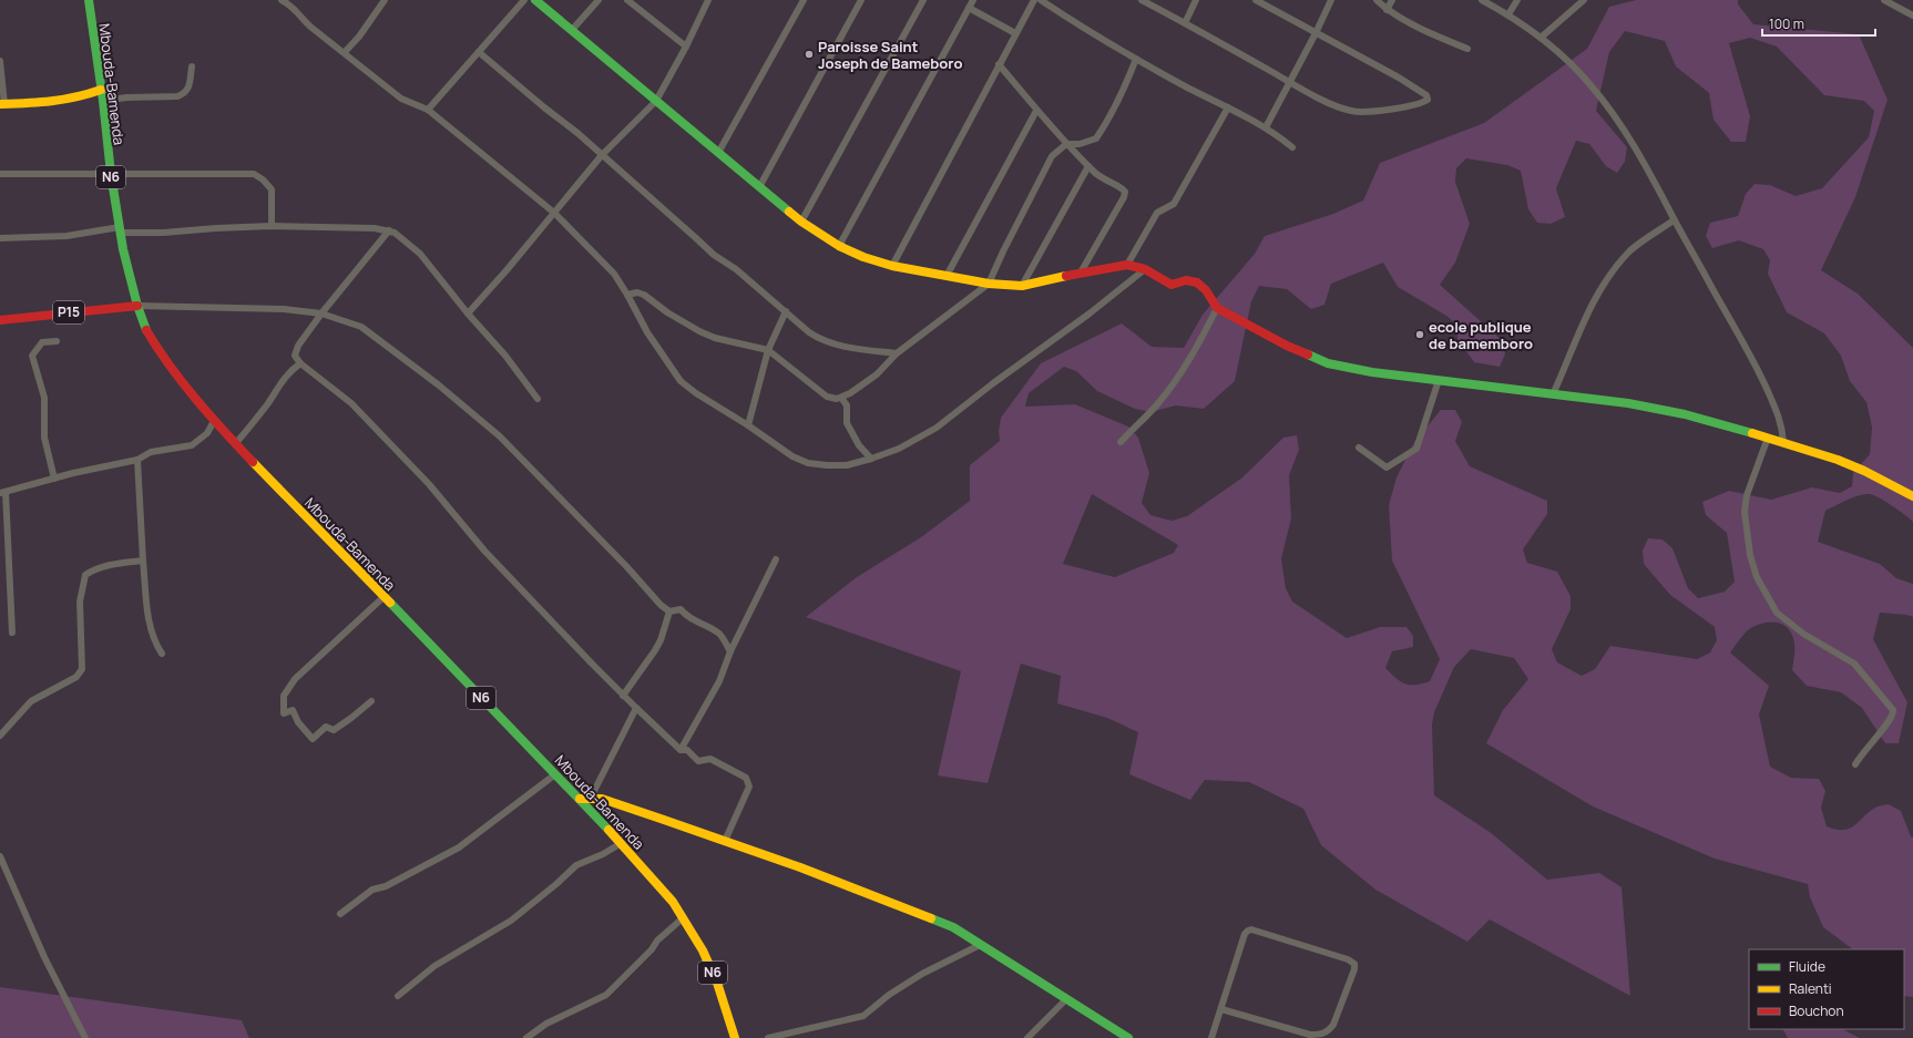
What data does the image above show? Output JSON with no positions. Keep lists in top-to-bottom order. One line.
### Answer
{"streets":{"main road":["Mbouda-Bamenda","N6","P15"]},"crossings":[["Mbouda-Bamenda","P15"]],"places":["Paroisse Saint Joseph de Bameboro","ecole publique de bamemboro"],"legend":["Fluide","Ralenti","Bouchon"],"scale_bar":"100 m"}
